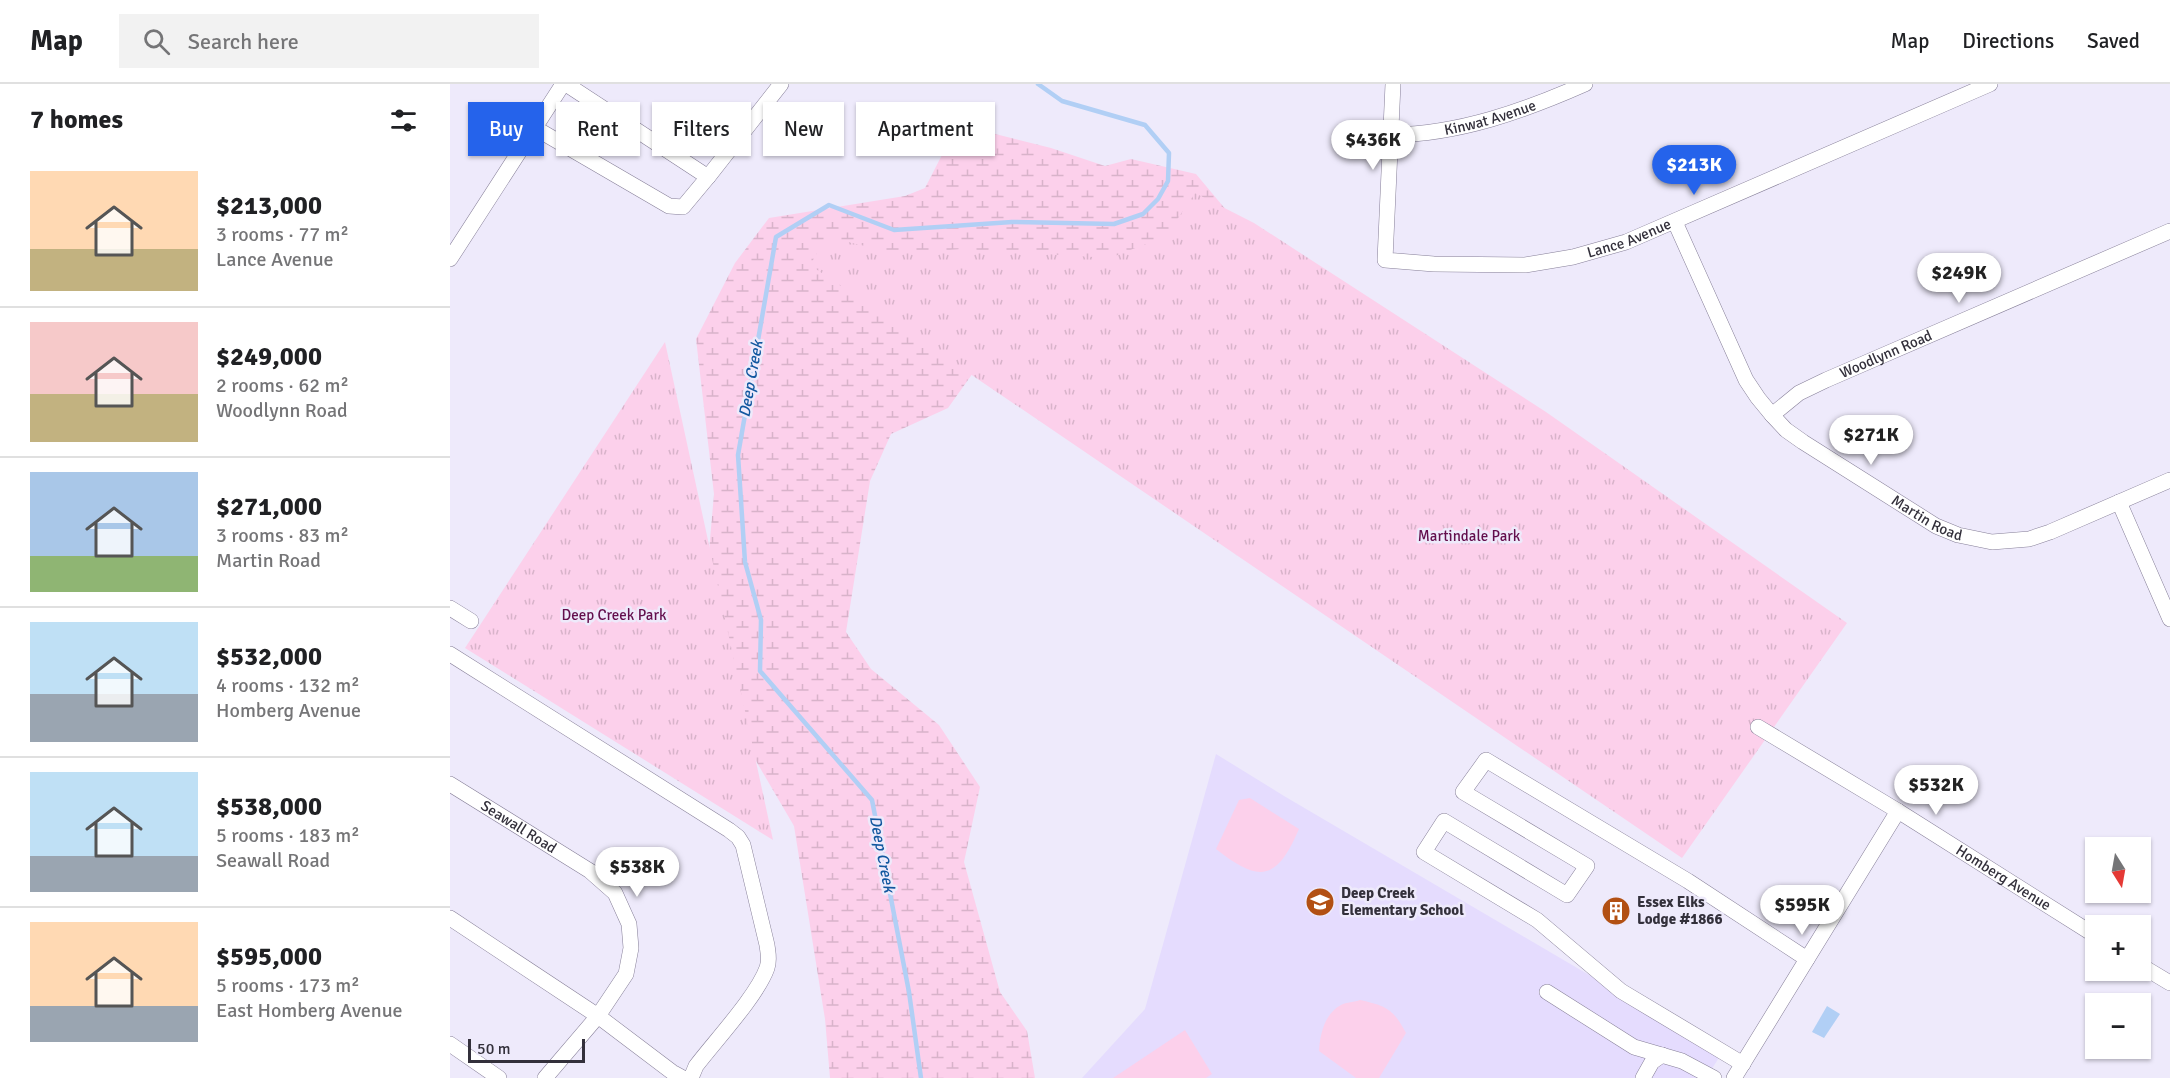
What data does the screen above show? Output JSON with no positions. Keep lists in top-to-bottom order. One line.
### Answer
{"streets":{"street":["Kinwat Avenue","Lance Avenue","Woodlynn Road","Martin Road","Seawall Road","Homberg Avenue"]},"crossings":[["Kinwat Avenue","Lance Avenue"],["Lance Avenue","Martin Road"],["Woodlynn Road","Martin Road"]],"water":["Deep Creek"],"parks":["Martindale Park","Deep Creek Park"],"places":{"school or university":["Deep Creek Elementary School"],"building":["Essex Elks Lodge #1866"]},"scale_bar":"50 m","north":"bottom","page":{"header":"Map","search":"Search here","nav":["Map","Directions","Saved"],"heading":"7 homes","chip":["Buy","Rent","Filters","New","Apartment"],"price":["$436K","$213K","$249K","$271K","$532K","$538K","$595K"],"list":[{"name":"$213,000","note":"3 rooms · 77 m² · Lance Avenue"},{"name":"$249,000","note":"2 rooms · 62 m² · Woodlynn Road"},{"name":"$271,000","note":"3 rooms · 83 m² · Martin Road"},{"name":"$532,000","note":"4 rooms · 132 m² · Homberg Avenue"},{"name":"$538,000","note":"5 rooms · 183 m² · Seawall Road"},{"name":"$595,000","note":"5 rooms · 173 m² · East Homberg Avenue"}],"map_buttons":["+","−"],"scale":"50 m"}}
